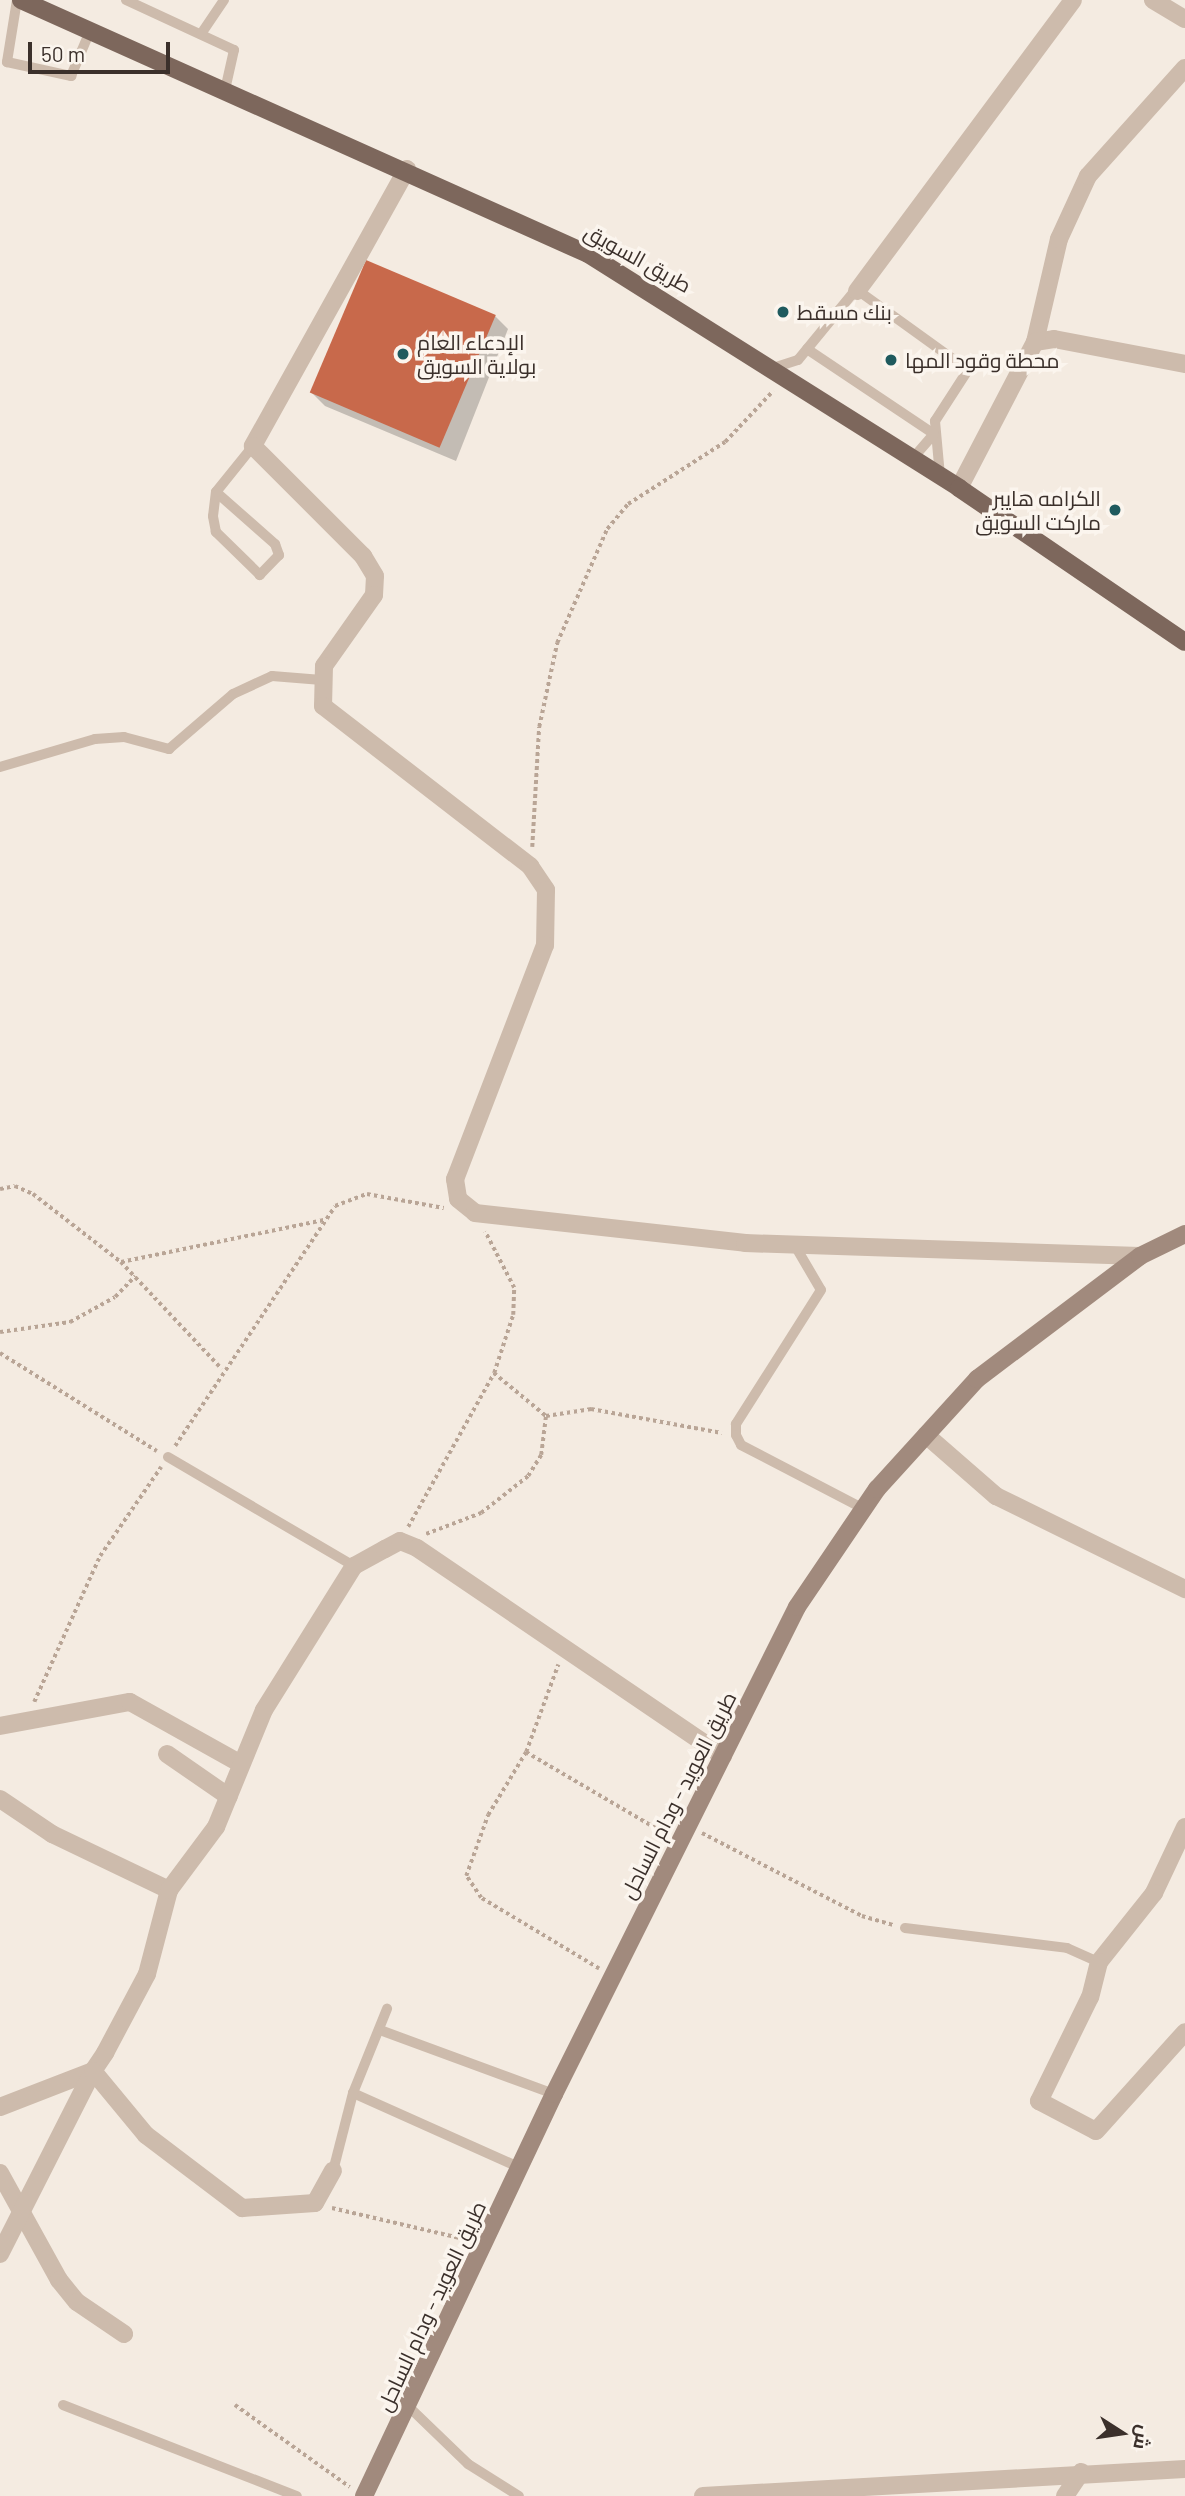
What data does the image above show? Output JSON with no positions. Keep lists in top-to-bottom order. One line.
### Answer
{"streets":{"main road":["طريق السويق","طريق العويد - ودام الساحل"]},"places":["بنك مسقط","الإدعاء العام بولاية السويق","محطة وقود المها","الكرامه هايبر ماركت السويق"],"scale_bar":"50 m","north":"right"}
